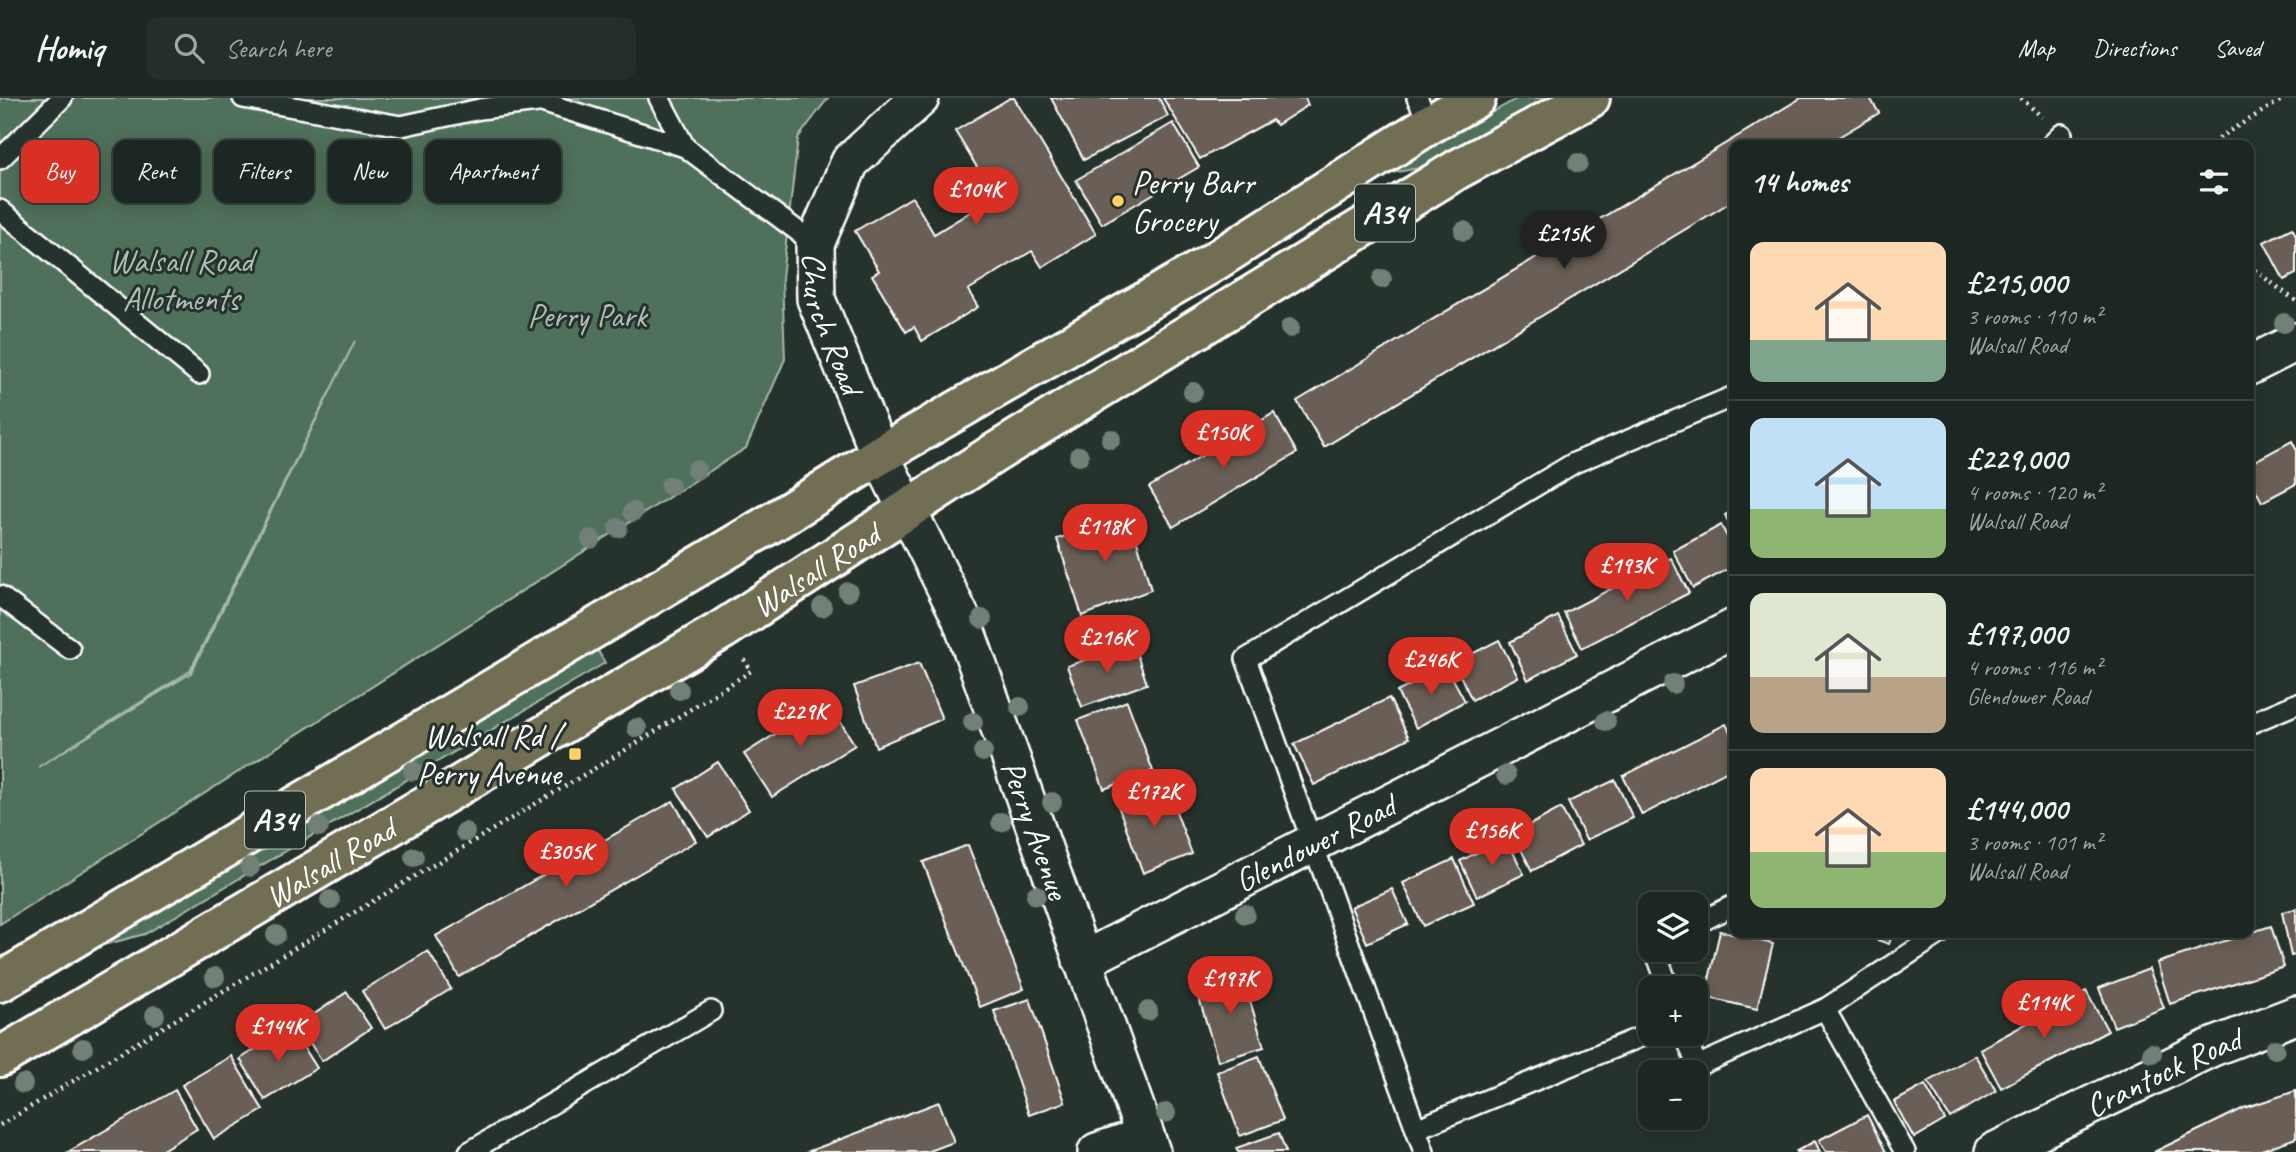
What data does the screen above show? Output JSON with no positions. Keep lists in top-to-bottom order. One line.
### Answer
{"streets":{"highway":["A34","Walsall Road"],"street":["Church Road","Perry Avenue","Glendower Road","Crantock Road"]},"crossings":[["Church Road","Walsall Road"],["Walsall Road","Perry Avenue"],["Perry Avenue","Glendower Road"]],"parks":["Walsall Road Allotments","Perry Park"],"places":{"other":["Perry Barr Grocery"],"transit":["Walsall Rd / Perry Avenue"]},"page":{"header":"Homiq","search":"Search here","nav":["Map","Directions","Saved"],"chip":["Buy","Rent","Filters","New","Apartment"],"heading":"14 homes","price":["£104K","£215K","£150K","£118K","£193K","£216K","£246K","£229K","£172K","£156K","£305K","£197K","£114K","£144K"],"list":[{"name":"£215,000","note":"3 rooms · 110 m² · Walsall Road"},{"name":"£229,000","note":"4 rooms · 120 m² · Walsall Road"},{"name":"£197,000","note":"4 rooms · 116 m² · Glendower Road"},{"name":"£144,000","note":"3 rooms · 101 m² · Walsall Road"}],"map_buttons":["+","−"]}}
